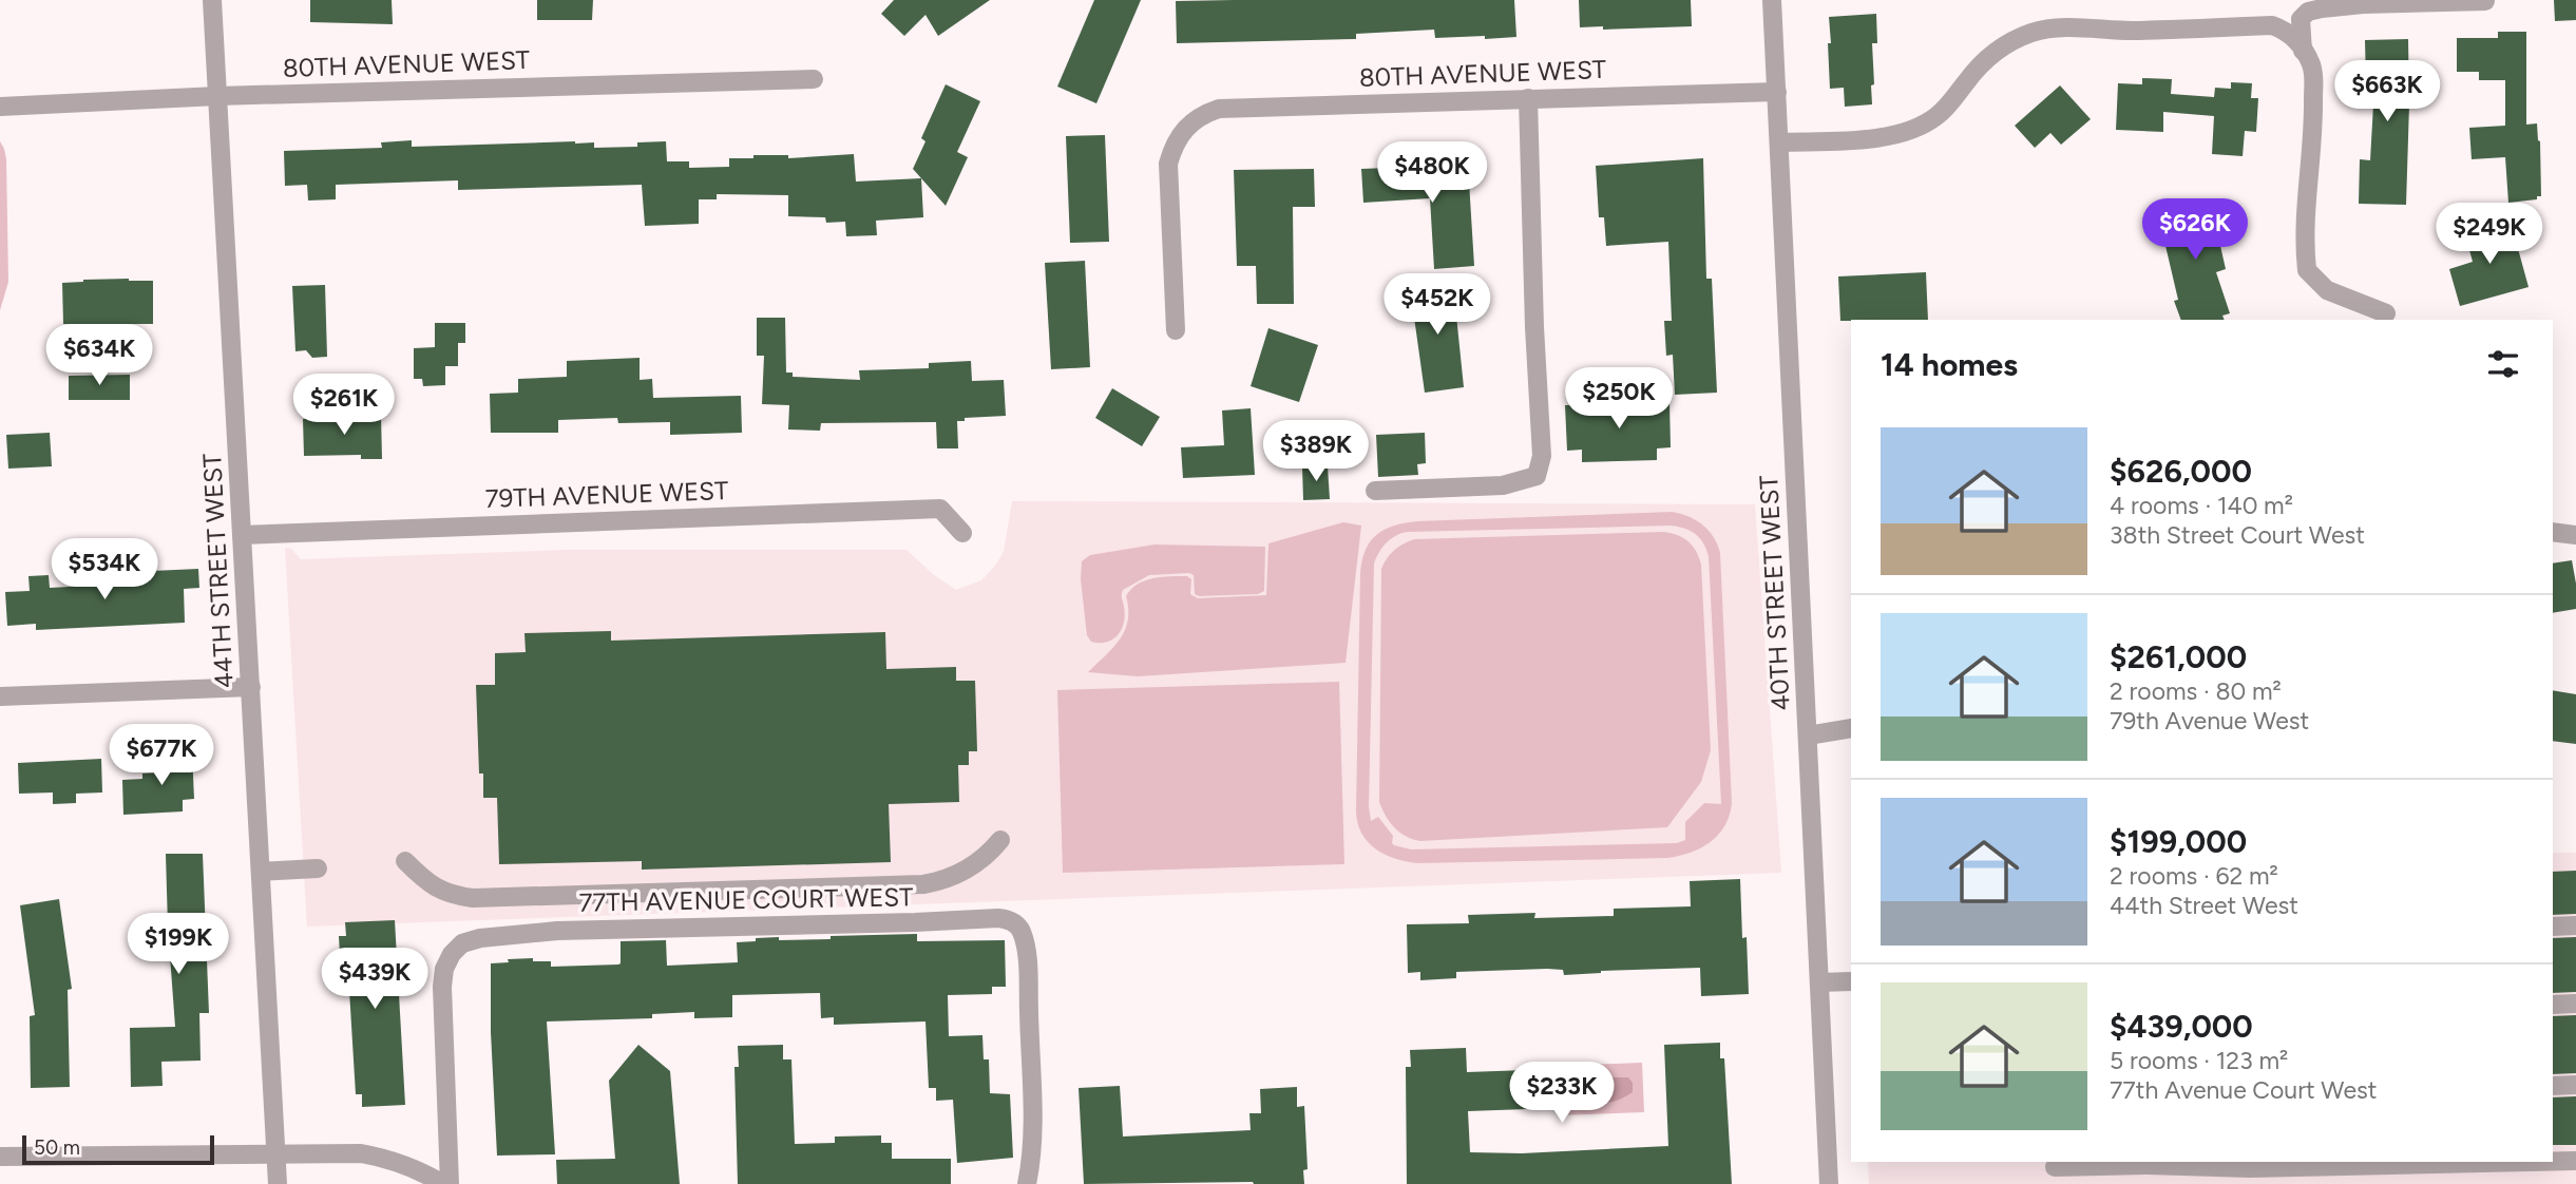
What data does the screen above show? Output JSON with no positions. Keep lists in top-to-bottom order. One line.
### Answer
{"streets":{"street":["80TH AVENUE WEST","79TH AVENUE WEST","44TH STREET WEST","40TH STREET WEST","77TH AVENUE COURT WEST"]},"crossings":[["80TH AVENUE WEST","44TH STREET WEST"],["80TH AVENUE WEST","40TH STREET WEST"],["79TH AVENUE WEST","44TH STREET WEST"]],"scale_bar":"50 m","page":{"price":["$663K","$480K","$626K","$249K","$452K","$634K","$250K","$261K","$389K","$534K","$677K","$199K","$439K","$233K"],"heading":"14 homes","list":[{"name":"$626,000","note":"4 rooms · 140 m² · 38th Street Court West"},{"name":"$261,000","note":"2 rooms · 80 m² · 79th Avenue West"},{"name":"$199,000","note":"2 rooms · 62 m² · 44th Street West"},{"name":"$439,000","note":"5 rooms · 123 m² · 77th Avenue Court West"}],"scale":"50 m"}}
